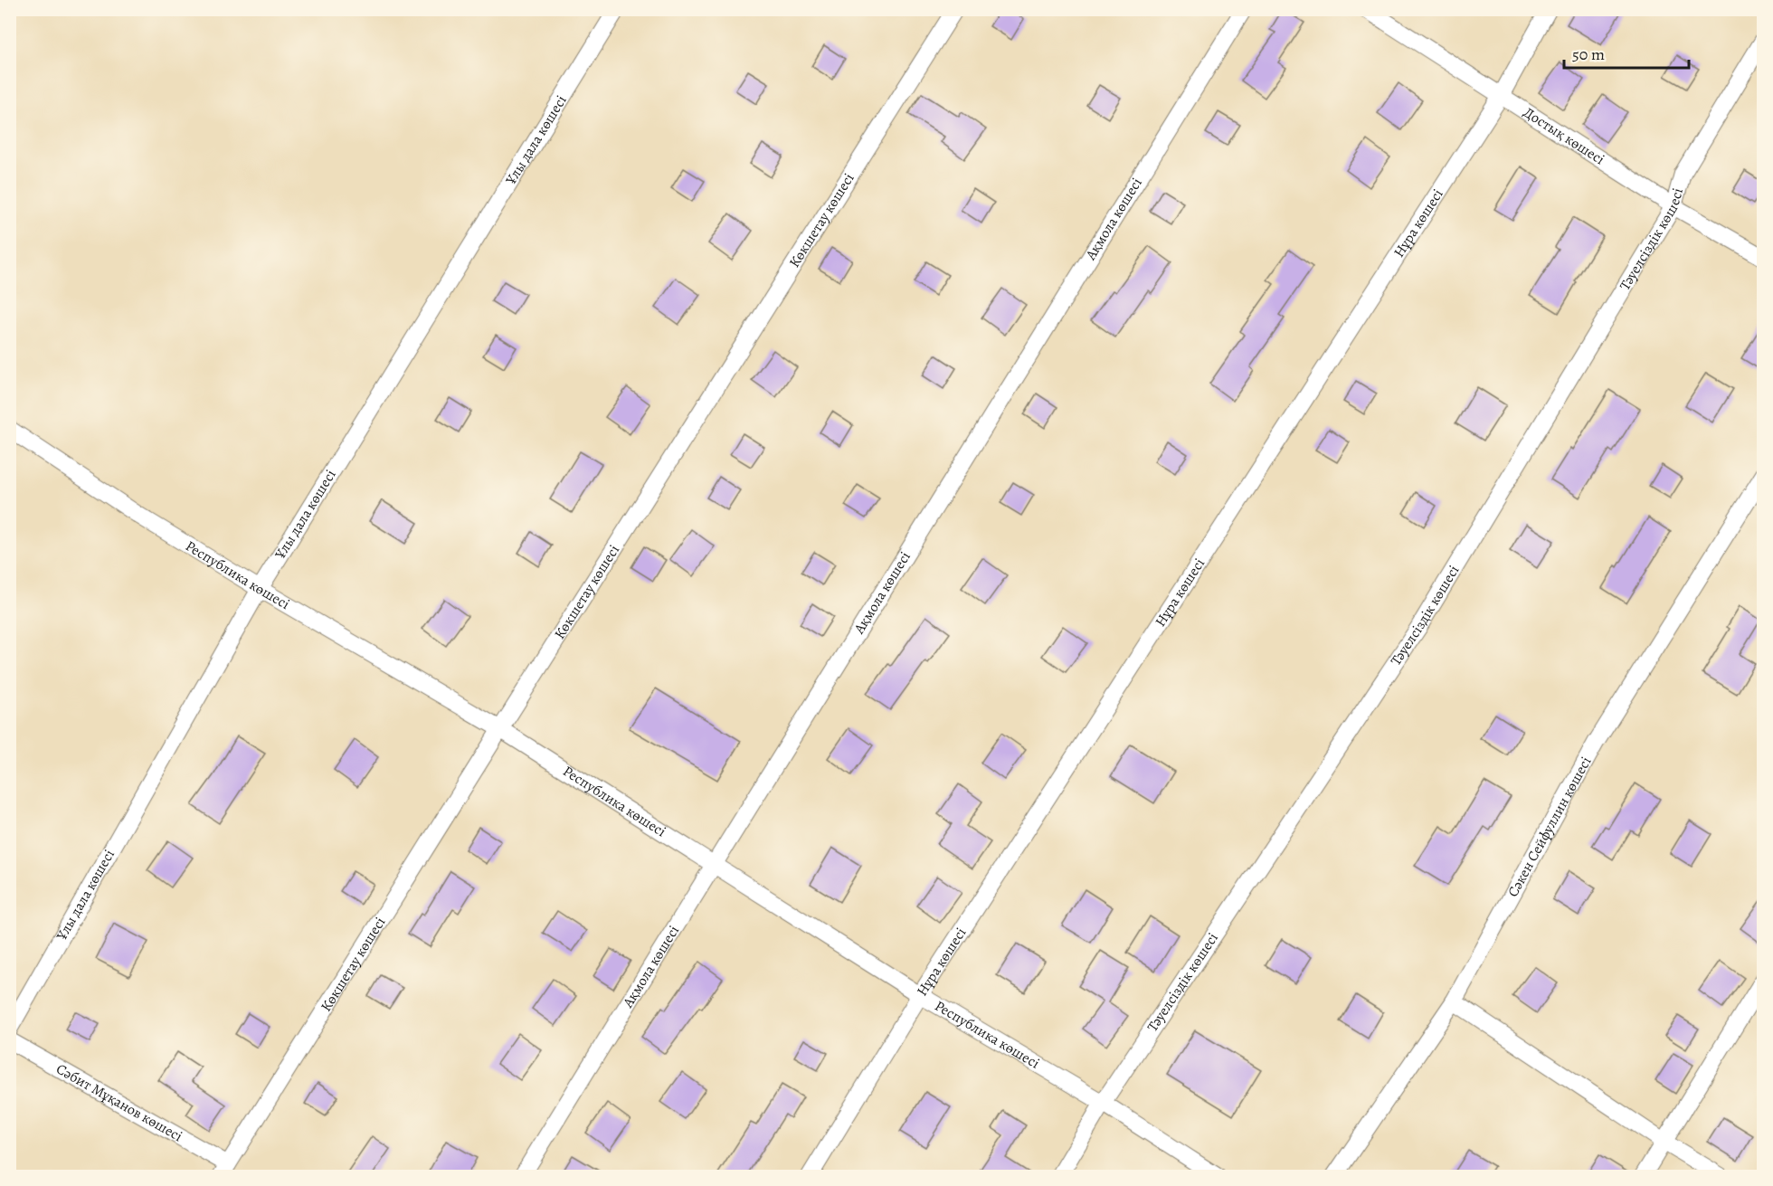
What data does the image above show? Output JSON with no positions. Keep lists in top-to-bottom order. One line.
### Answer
{"streets":{"street":["Достық көшесі","Ұлы дала көшесі","Ақмола көшесі","Көкшетау көшесі","Нұра көшесі","Тәуелсіздік көшесі","Республика көшесі","Сәкен Сейфуллин көшесі","Сәбит Мұқанов көшесі"]},"crossings":[["Достық көшесі","Нұра көшесі"],["Достық көшесі","Тәуелсіздік көшесі"],["Ұлы дала көшесі","Республика көшесі"],["Ақмола көшесі","Республика көшесі"],["Көкшетау көшесі","Республика көшесі"],["Көкшетау көшесі","Сәбит Мұқанов көшесі"],["Нұра көшесі","Республика көшесі"],["Тәуелсіздік көшесі","Республика көшесі"]],"scale_bar":"50 m"}
